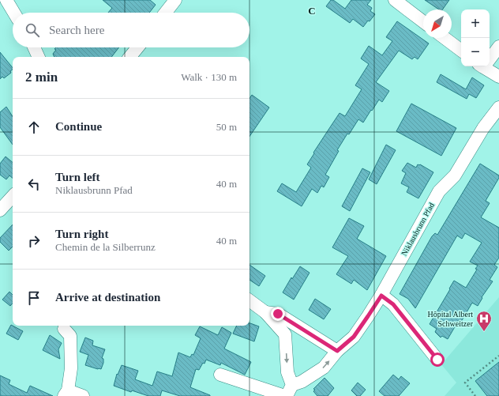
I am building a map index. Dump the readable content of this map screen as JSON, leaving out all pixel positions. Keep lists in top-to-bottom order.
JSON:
{
  "streets": {
    "street": ["Niklausbrunn Pfad"]
  },
  "places": {
    "hospital": ["Hôpital Albert Schweitzer"]
  },
  "north": "bottom left",
  "page": {
    "map_buttons": ["+", "−"],
    "search": "Search here",
    "heading": ["2 min", "Walk · 130 m"],
    "list": [
      ["Continue", "50 m"],
      ["Turn left", "Niklausbrunn Pfad", "40 m"],
      ["Turn right", "Chemin de la Silberrunz", "40 m"],
      "Arrive at destination"
    ]
  },
  "grid": {
    "columns": ["C"]
  }
}
